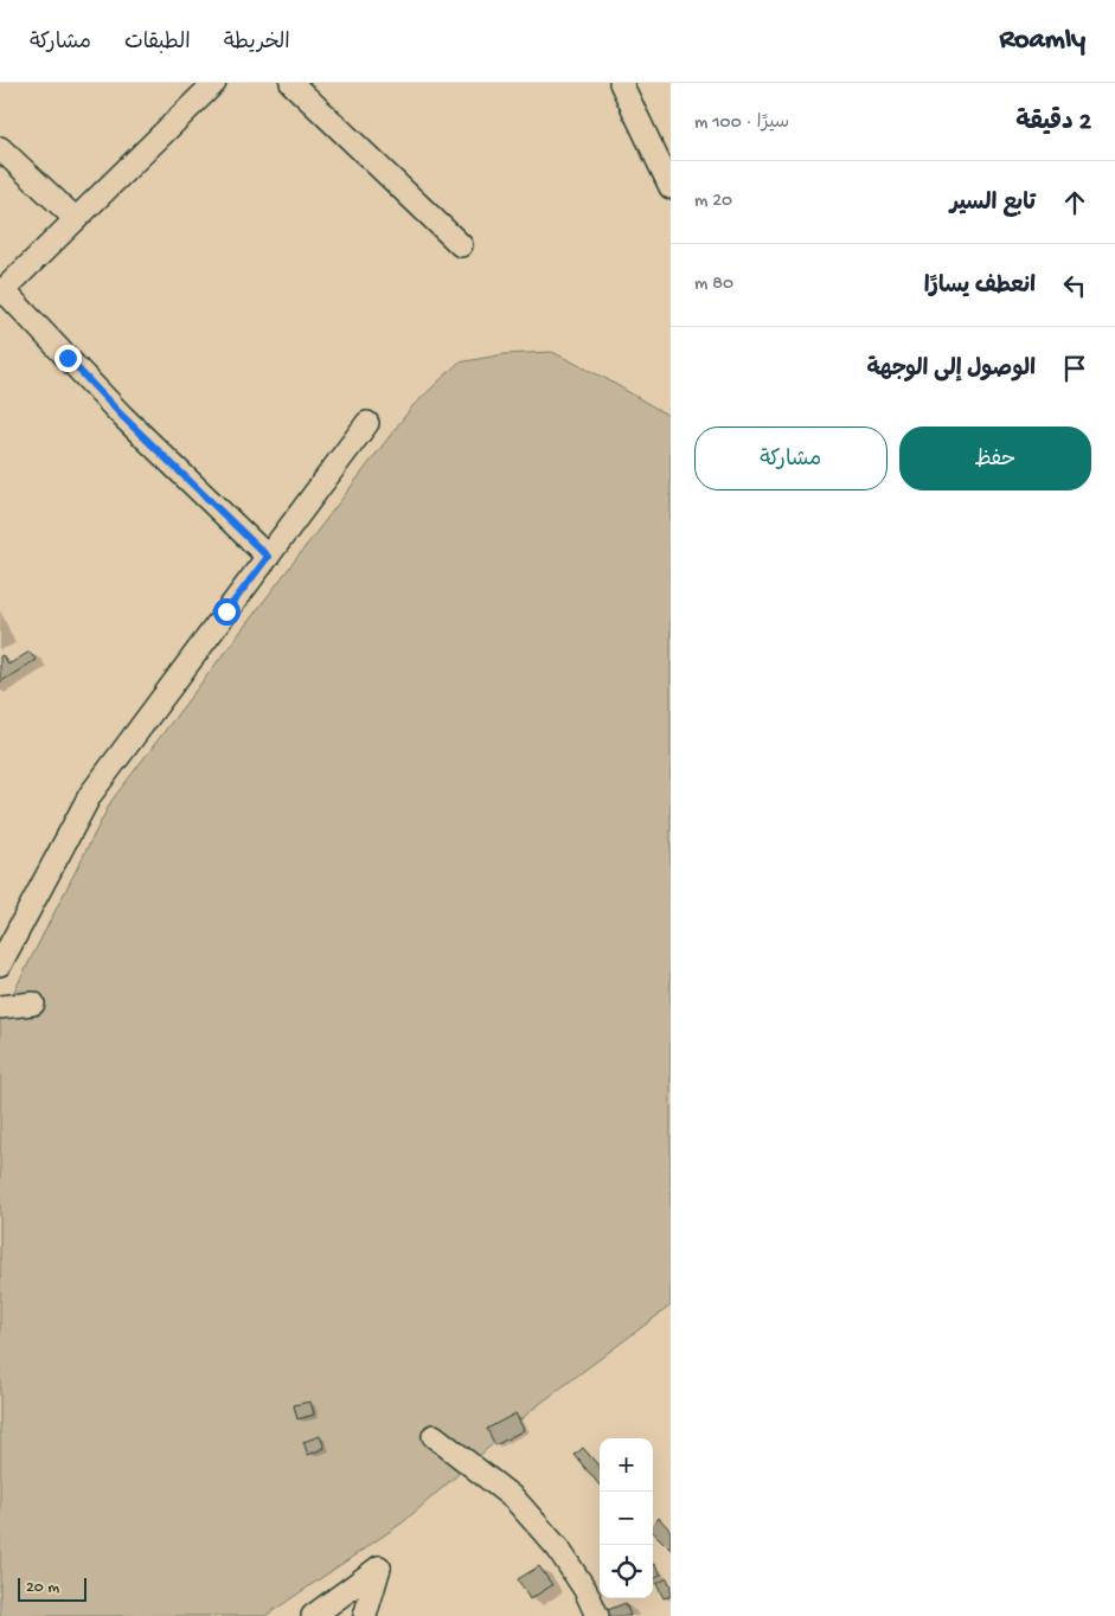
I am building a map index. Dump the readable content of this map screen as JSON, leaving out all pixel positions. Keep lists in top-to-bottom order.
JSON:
{
  "scale_bar": "20 m",
  "page": {
    "header": "Roamly",
    "nav": ["الخريطة", "الطبقات", "مشاركة"],
    "heading": ["2 دقيقة", "سيرًا · 100 m"],
    "list": [
      ["تابع السير", "20 m"],
      ["انعطف يسارًا", "80 m"],
      "الوصول إلى الوجهة"
    ],
    "buttons": ["حفظ", "مشاركة"],
    "map_buttons": ["+", "−"],
    "scale": "20 m"
  }
}
